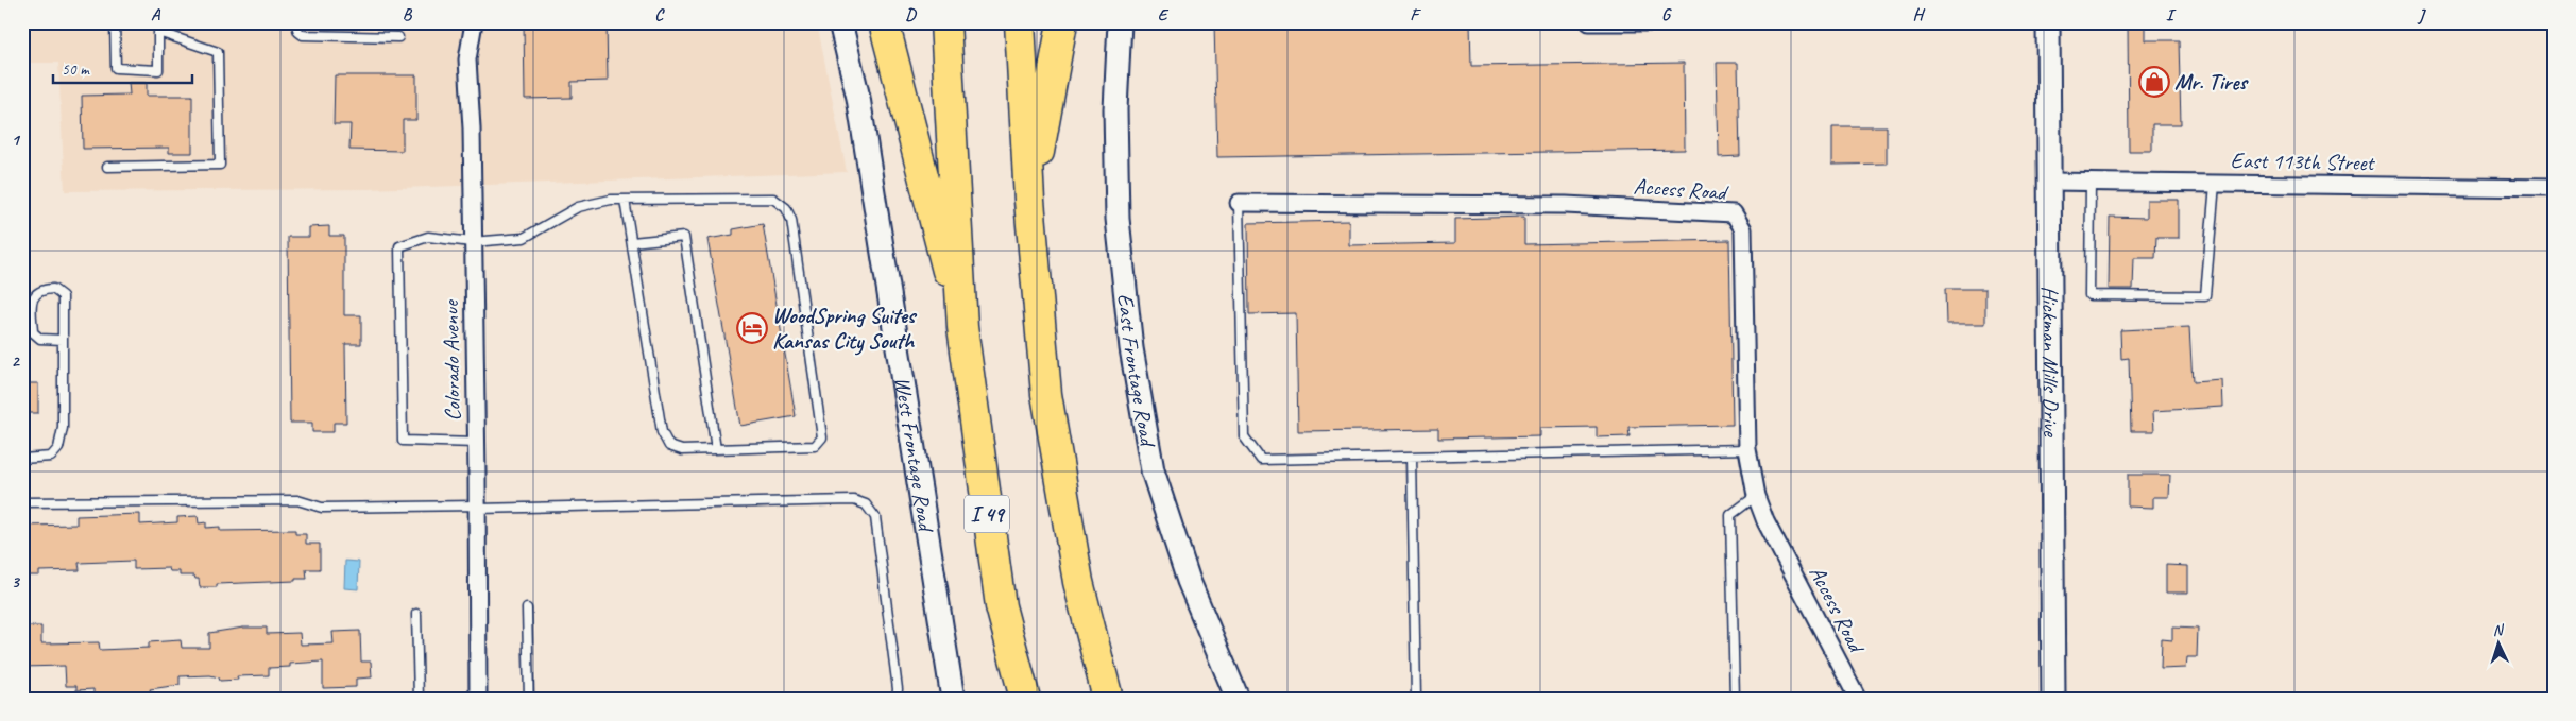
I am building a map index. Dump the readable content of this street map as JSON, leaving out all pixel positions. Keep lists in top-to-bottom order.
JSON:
{
  "streets": {
    "highway": ["I 49"],
    "street": [
      "East 113th Street",
      "Access Road",
      "Hickman Mills Drive",
      "Colorado Avenue",
      "East Frontage Road",
      "West Frontage Road"
    ]
  },
  "crossings": [
    ["East 113th Street", "Hickman Mills Drive"]
  ],
  "places": {
    "shop": ["Mr. Tires"],
    "hotel": ["WoodSpring Suites Kansas City South"]
  },
  "scale_bar": "50 m",
  "north": "top",
  "grid": {
    "columns": [
      "A",
      "B",
      "C",
      "D",
      "E",
      "F",
      "G",
      "H",
      "I",
      "J"
    ],
    "rows": ["1", "2", "3"]
  }
}
